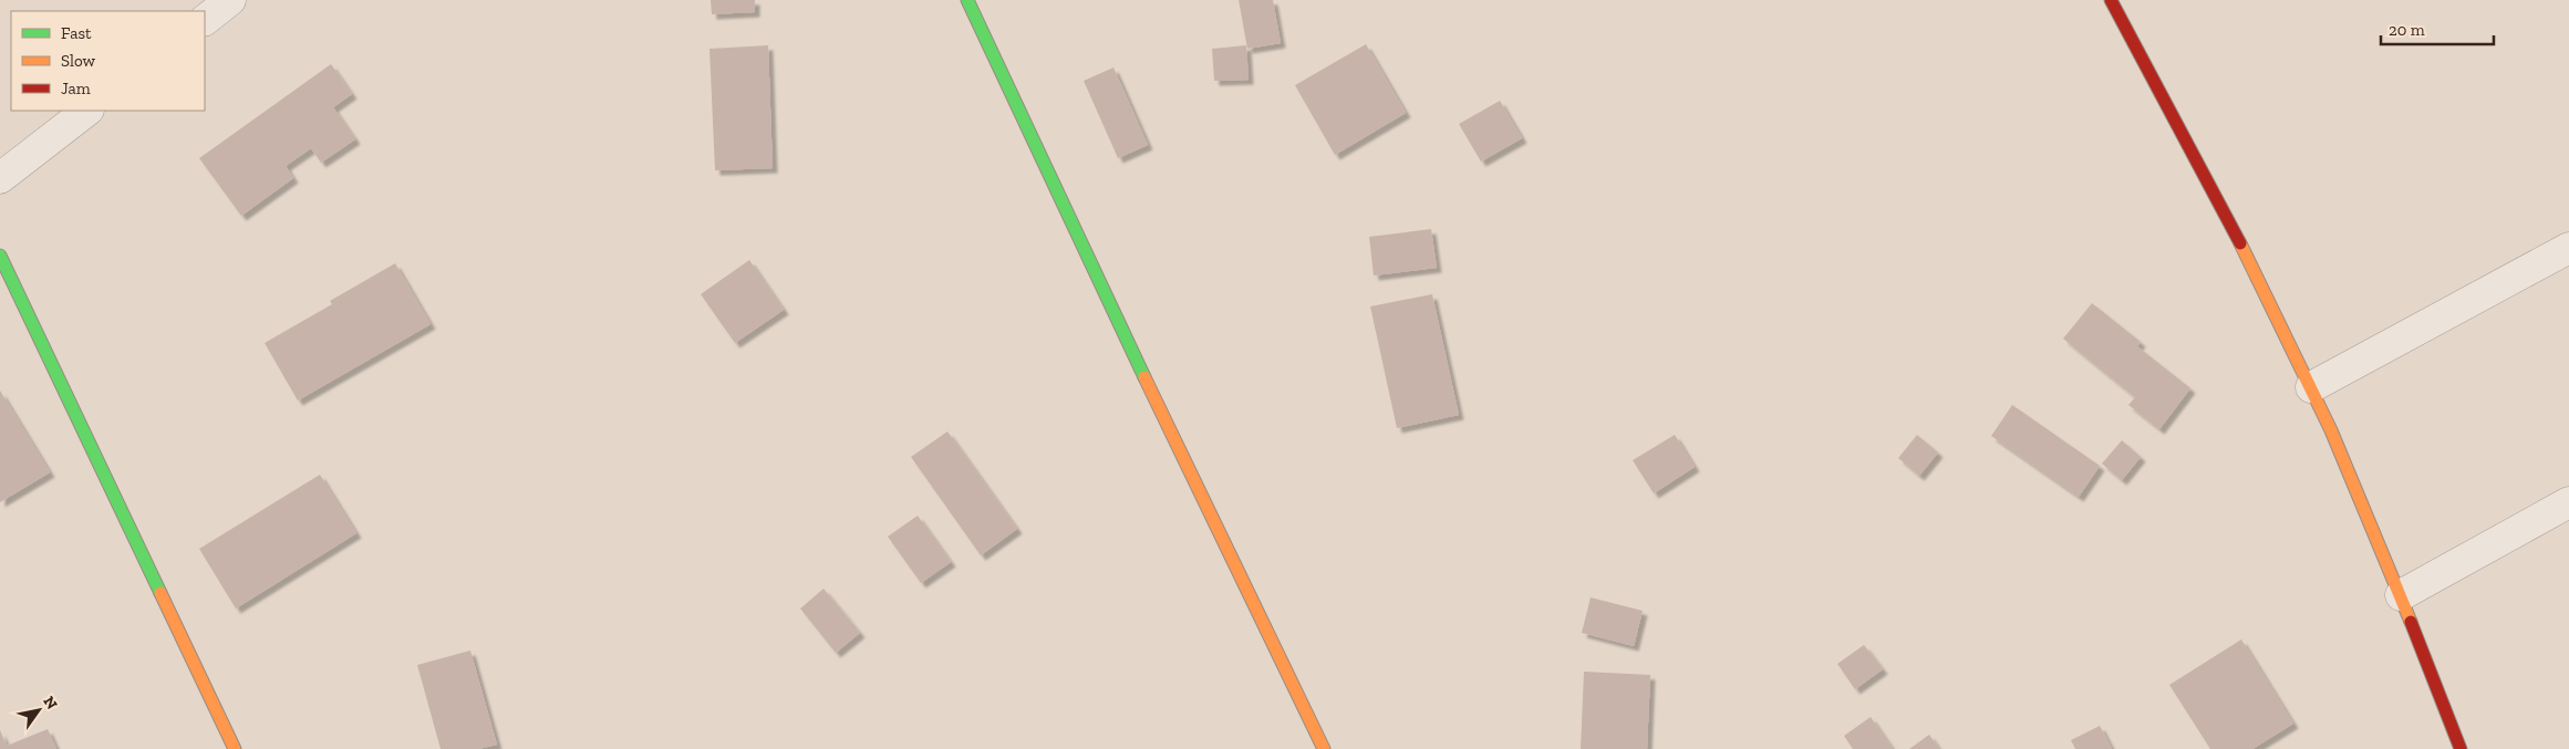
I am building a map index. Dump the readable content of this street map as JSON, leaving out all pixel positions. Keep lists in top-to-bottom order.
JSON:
{
  "legend": ["Fast", "Slow", "Jam"],
  "scale_bar": "20 m",
  "north": "top right"
}
